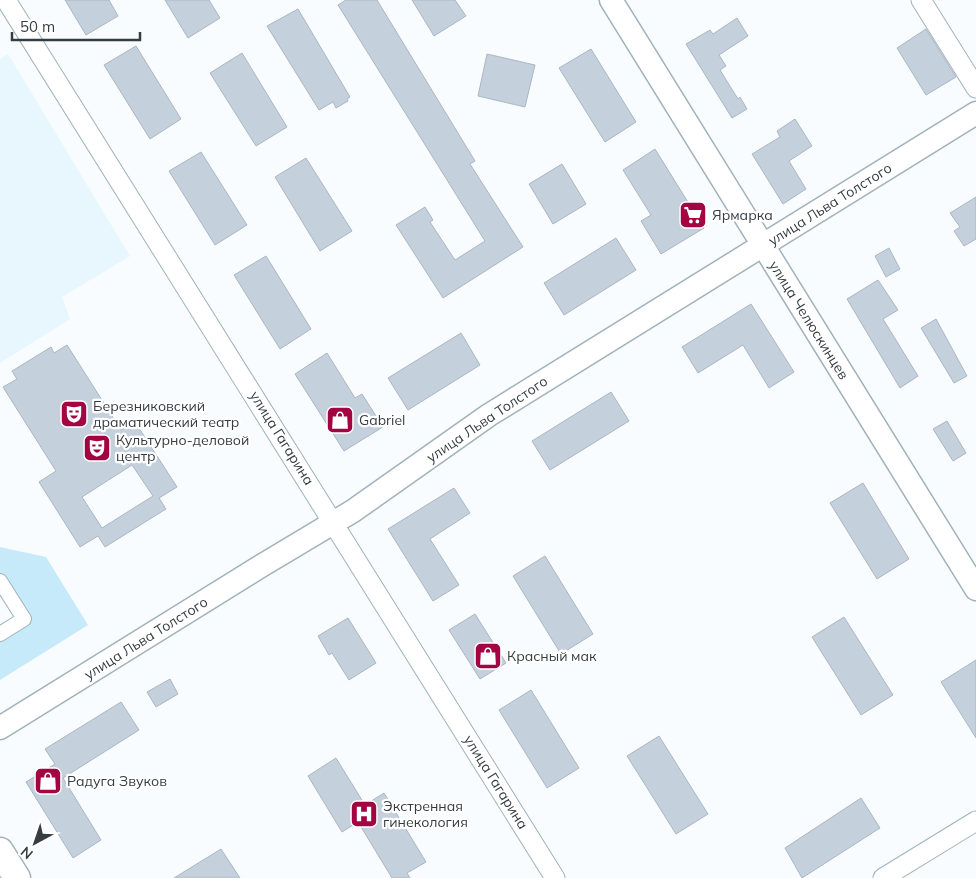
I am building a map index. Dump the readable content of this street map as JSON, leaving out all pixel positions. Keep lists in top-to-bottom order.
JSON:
{
  "streets": {
    "street": ["улица Льва Толстого", "улица Челюскинцев", "улица Гагарина"]
  },
  "crossings": [
    ["улица Льва Толстого", "улица Челюскинцев"],
    ["улица Льва Толстого", "улица Гагарина"]
  ],
  "places": {
    "supermarket": ["Ярмарка"],
    "theatre": ["Березниковский драматический театр", "Культурно-деловой центр"],
    "shop": ["Gabriel", "Красный мак", "Радуга Звуков"],
    "hospital": ["Экстренная гинекология"]
  },
  "scale_bar": "50 m",
  "north": "bottom left"
}
